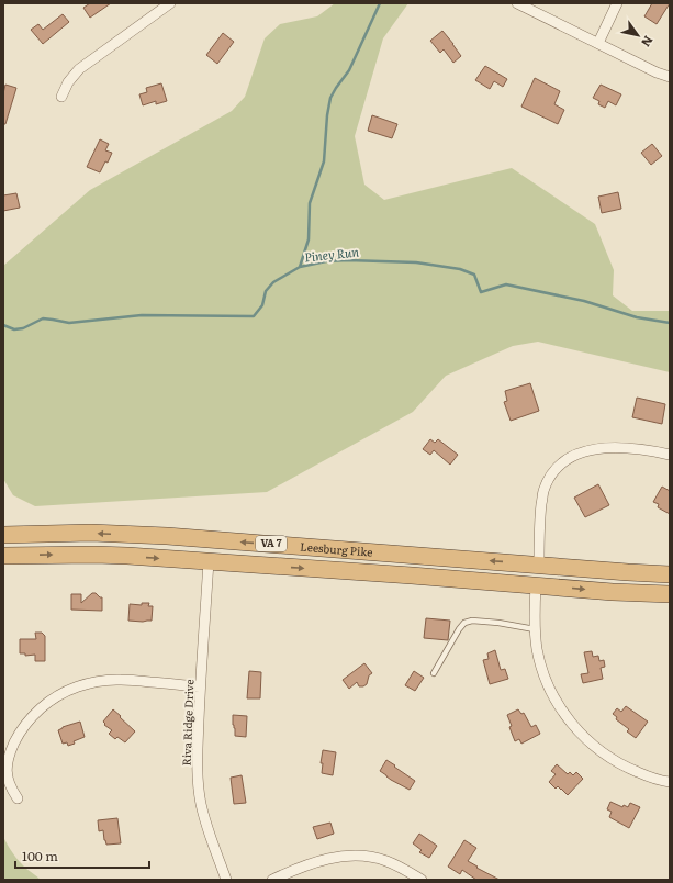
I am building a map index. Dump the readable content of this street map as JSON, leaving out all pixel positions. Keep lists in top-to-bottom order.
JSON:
{
  "streets": {
    "highway": ["VA 7", "Leesburg Pike"],
    "street": ["Riva Ridge Drive"]
  },
  "crossings": [
    ["Leesburg Pike", "Riva Ridge Drive"]
  ],
  "water": ["Piney Run"],
  "scale_bar": "100 m",
  "north": "bottom right"
}
